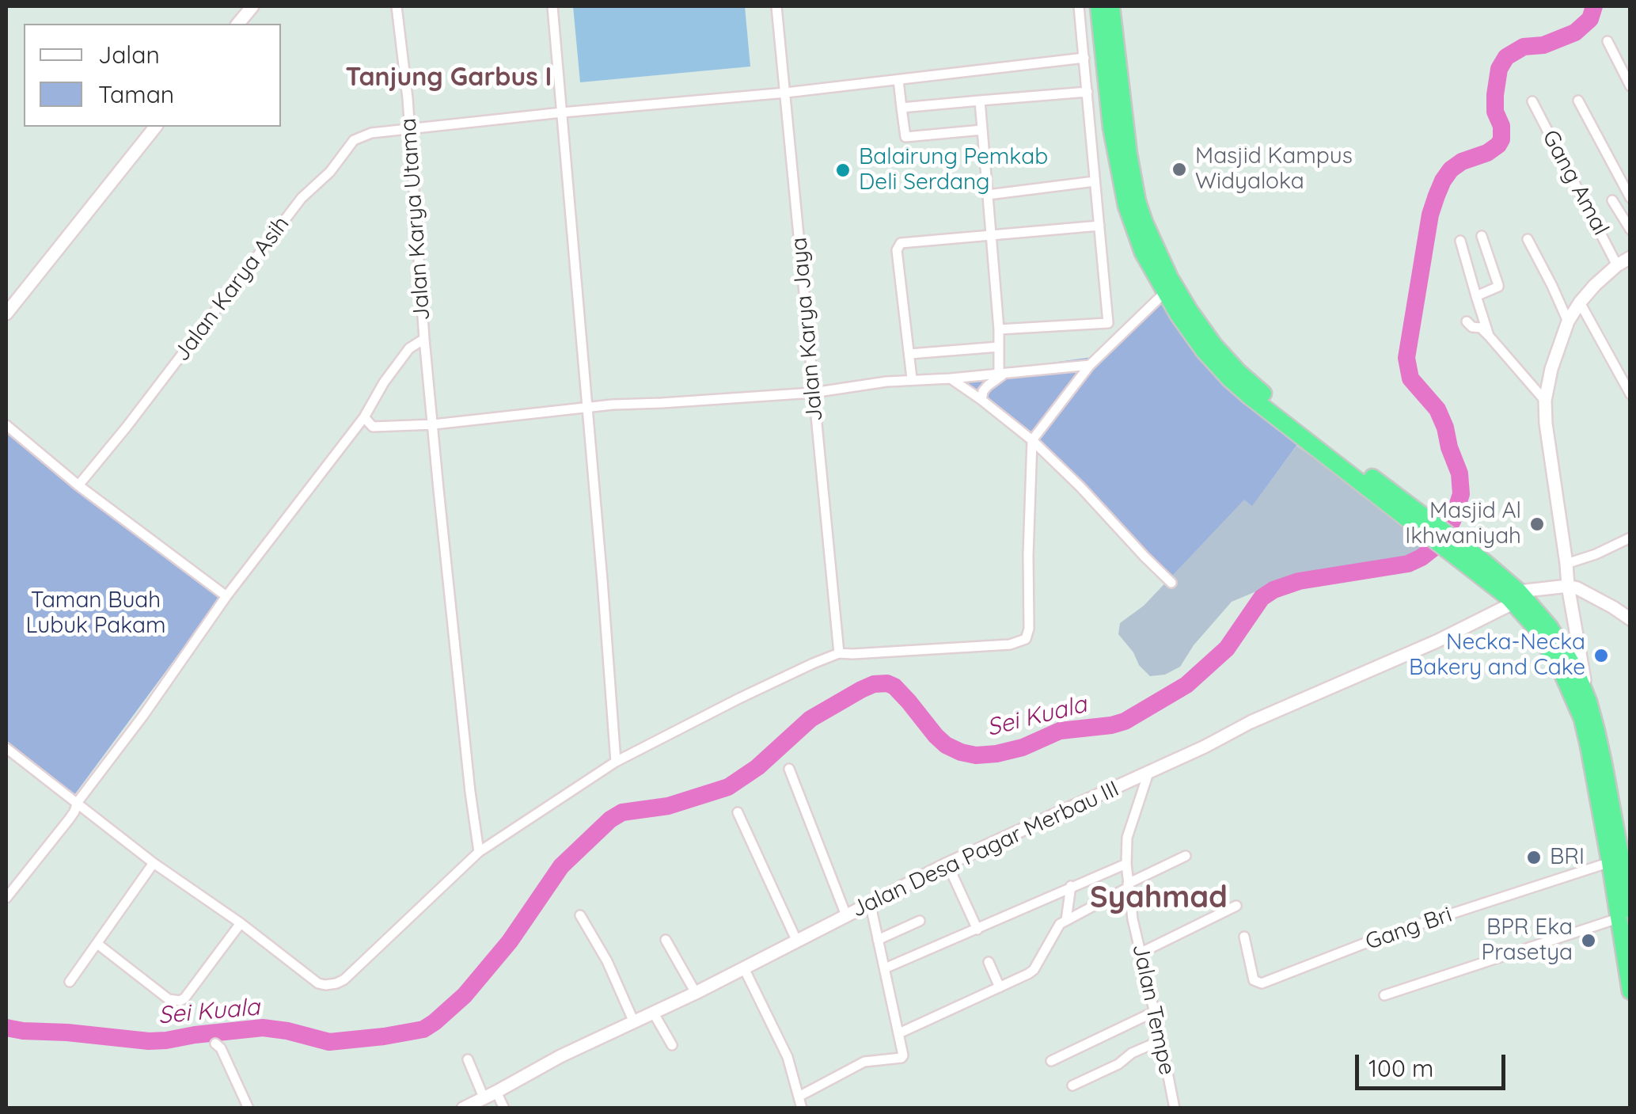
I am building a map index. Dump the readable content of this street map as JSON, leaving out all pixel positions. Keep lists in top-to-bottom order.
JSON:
{
  "streets": {
    "street": [
      "Gang Amal",
      "Jalan Karya Utama",
      "Jalan Karya Asih",
      "Jalan Karya Jaya",
      "Jalan Desa Pagar Merbau III",
      "Gang Bri",
      "Jalan Tempe"
    ]
  },
  "crossings": [
    ["Jalan Karya Utama", "Jalan Karya Asih"],
    ["Jalan Karya Asih", "Jalan Karya Jaya"],
    ["Jalan Desa Pagar Merbau III", "Jalan Tempe"]
  ],
  "districts": ["Tanjung Garbus I", "Syahmad"],
  "water": ["Sei Kuala"],
  "parks": ["Taman Buah Lubuk Pakam"],
  "places": [
    "Masjid Kampus Widyaloka",
    "Balairung Pemkab Deli Serdang",
    "Masjid Al Ikhwaniyah",
    "Necka-Necka Bakery and Cake",
    "BRI",
    "BPR Eka Prasetya"
  ],
  "legend": ["Jalan", "Taman"],
  "scale_bar": "100 m"
}
